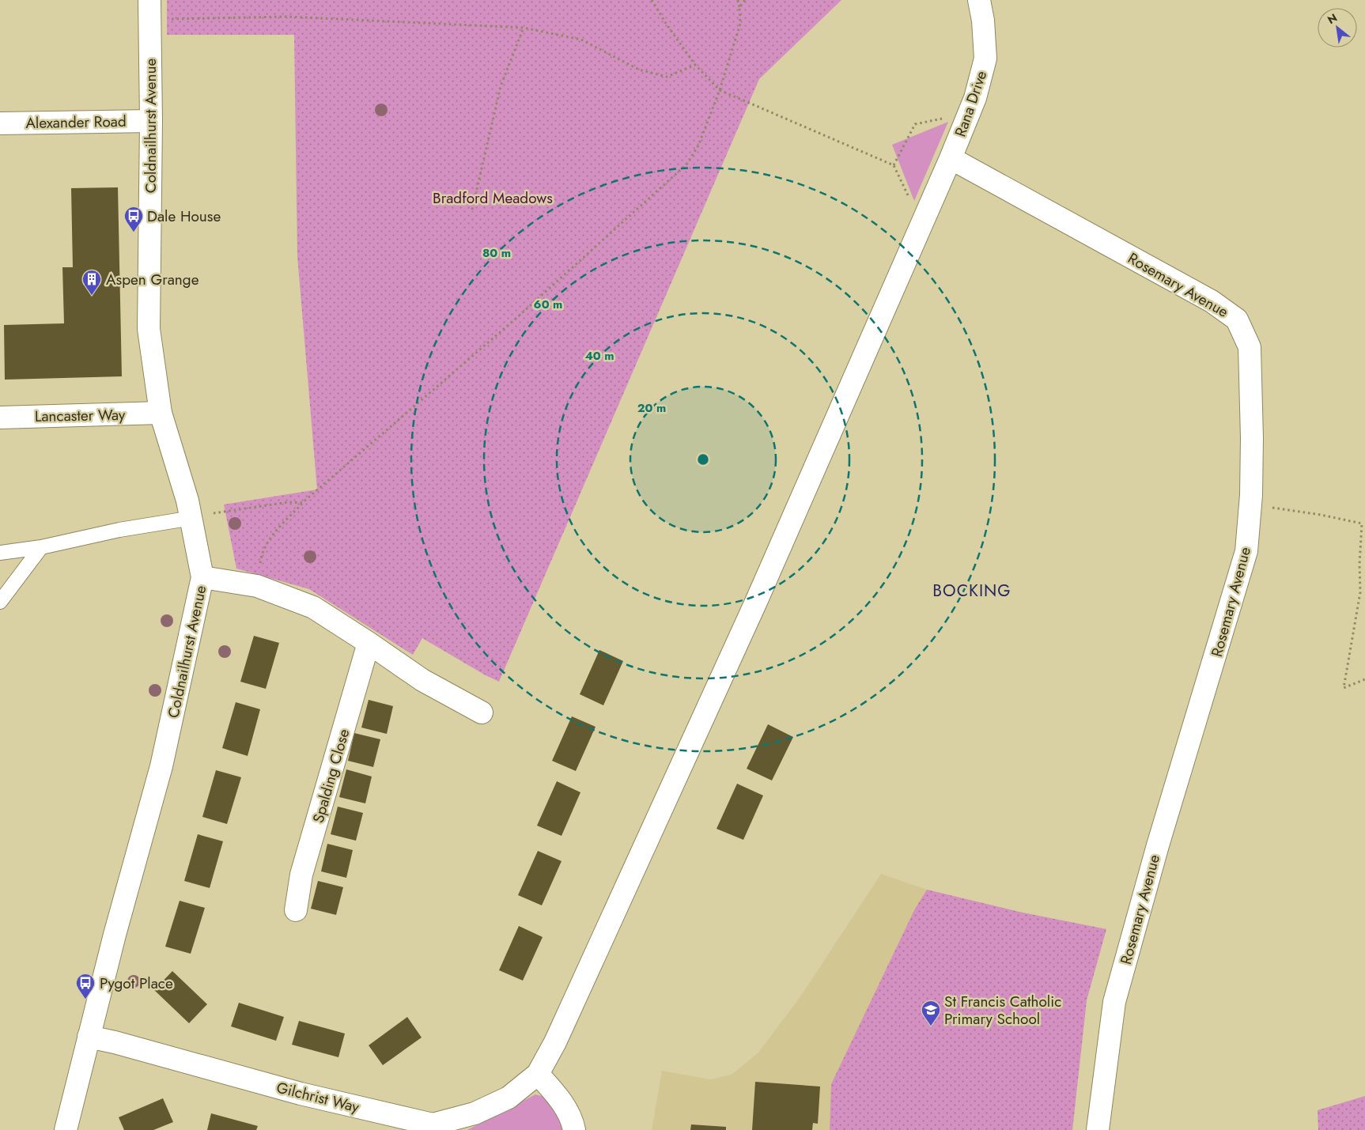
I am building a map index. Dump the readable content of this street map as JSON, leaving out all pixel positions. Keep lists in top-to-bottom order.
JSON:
{
  "streets": {
    "street": [
      "Rana Drive",
      "Alexander Road",
      "Coldnailhurst Avenue",
      "Rosemary Avenue",
      "Lancaster Way",
      "Spalding Close",
      "Gilchrist Way"
    ]
  },
  "crossings": [
    ["Rana Drive", "Rosemary Avenue"],
    ["Rana Drive", "Gilchrist Way"],
    ["Alexander Road", "Coldnailhurst Avenue"],
    ["Coldnailhurst Avenue", "Lancaster Way"],
    ["Coldnailhurst Avenue", "Gilchrist Way"]
  ],
  "districts": ["BOCKING"],
  "parks": ["Bradford Meadows"],
  "places": {
    "bus stop": ["Dale House", "Pygot Place"],
    "building": ["Aspen Grange"],
    "school or university": ["St Francis Catholic Primary School"]
  },
  "north": "top left",
  "rings": [
    "80 m",
    "60 m",
    "40 m",
    "20 m"
  ]
}
